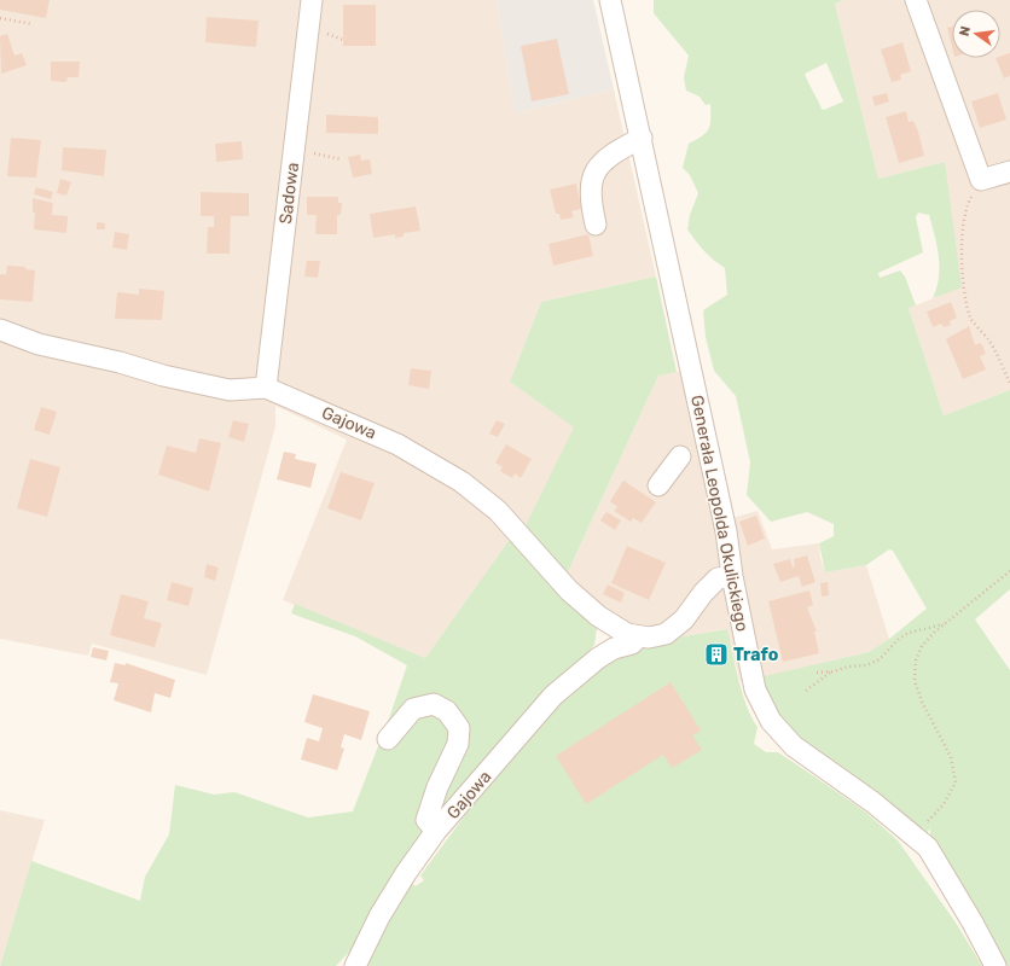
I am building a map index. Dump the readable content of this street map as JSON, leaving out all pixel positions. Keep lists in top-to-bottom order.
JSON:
{
  "streets": {
    "street": ["Sadowa", "Gajowa", "Generała Leopolda Okulickiego"]
  },
  "crossings": [
    ["Sadowa", "Gajowa"],
    ["Gajowa", "Generała Leopolda Okulickiego"]
  ],
  "places": {
    "building": ["Trafo"]
  },
  "north": "left"
}
